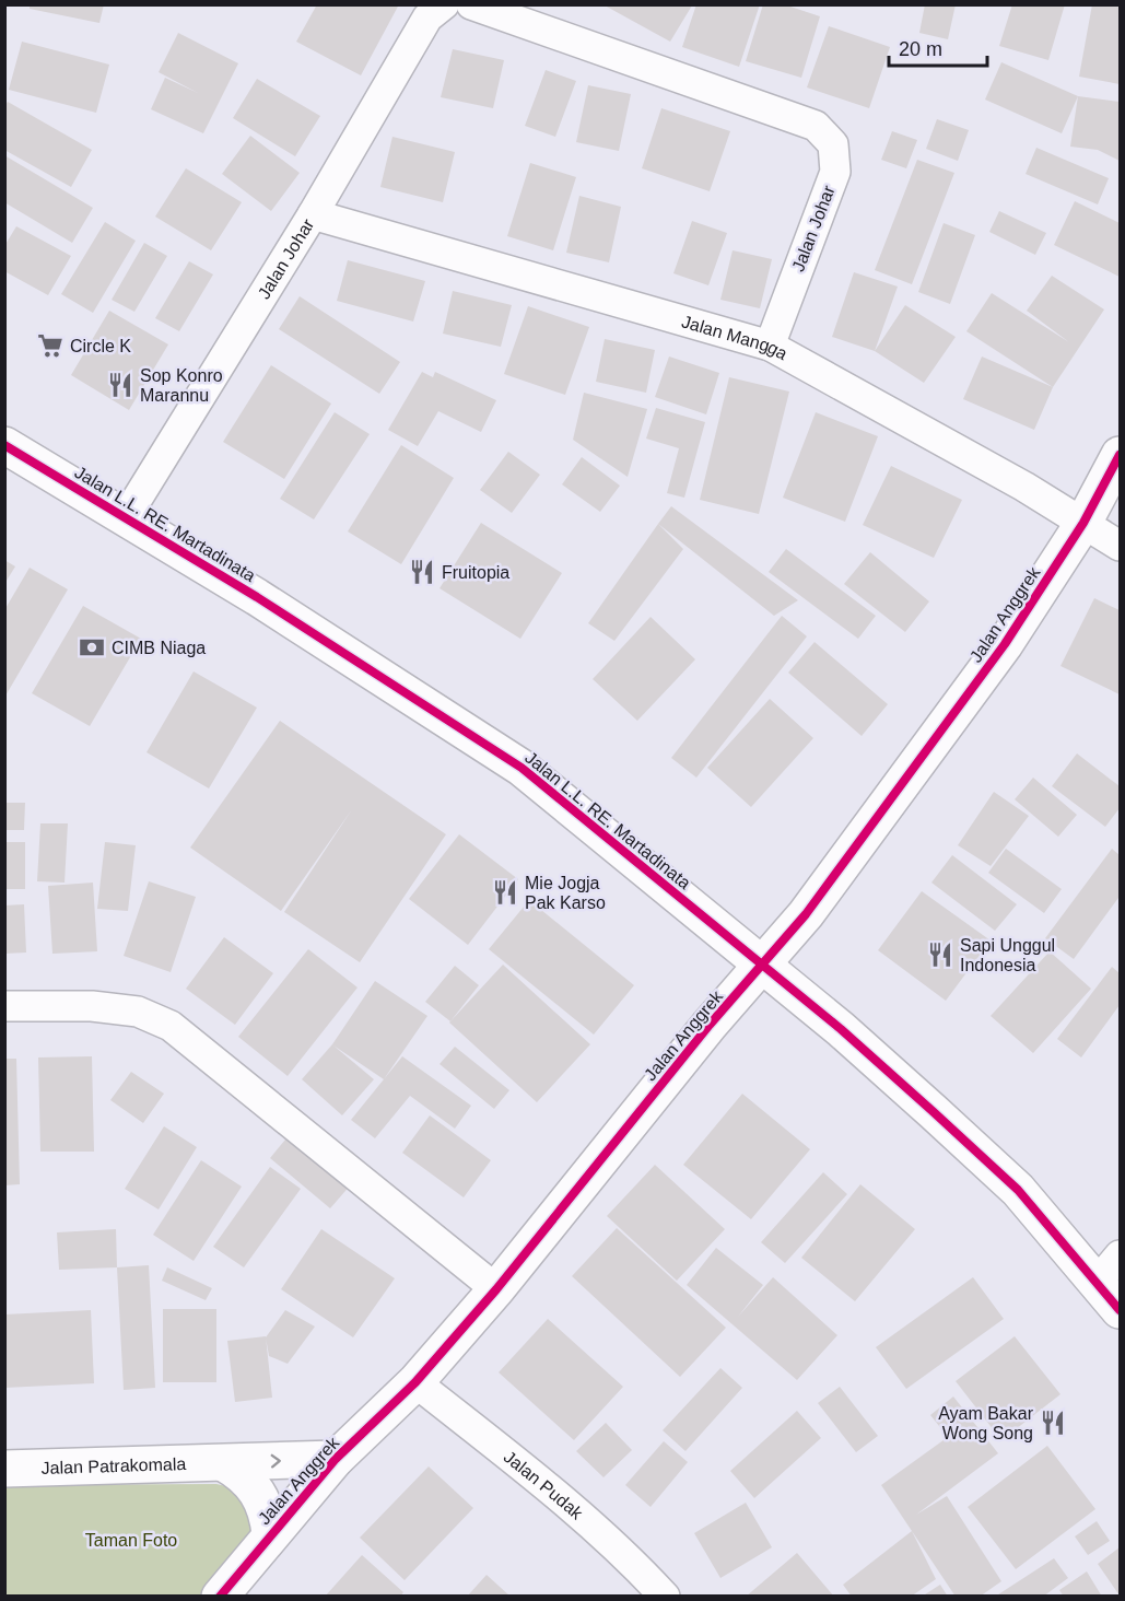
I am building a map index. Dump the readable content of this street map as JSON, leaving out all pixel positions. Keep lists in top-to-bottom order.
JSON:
{
  "streets": {
    "street": [
      "Jalan Johar",
      "Jalan Mangga",
      "Jalan L.L. RE. Martadinata",
      "Jalan Anggrek",
      "Jalan Patrakomala",
      "Jalan Pudak"
    ]
  },
  "crossings": [
    ["Jalan Johar", "Jalan Mangga"],
    ["Jalan Johar", "Jalan L.L. RE. Martadinata"],
    ["Jalan Mangga", "Jalan Anggrek"],
    ["Jalan L.L. RE. Martadinata", "Jalan Anggrek"],
    ["Jalan Anggrek", "Jalan Patrakomala"],
    ["Jalan Anggrek", "Jalan Pudak"]
  ],
  "parks": ["Taman Foto"],
  "places": {
    "supermarket": ["Circle K"],
    "restaurant": [
      "Sop Konro Marannu",
      "Fruitopia",
      "Mie Jogja Pak Karso",
      "Sapi Unggul Indonesia",
      "Ayam Bakar Wong Song"
    ],
    "bank": ["CIMB Niaga"]
  },
  "scale_bar": "20 m"
}
